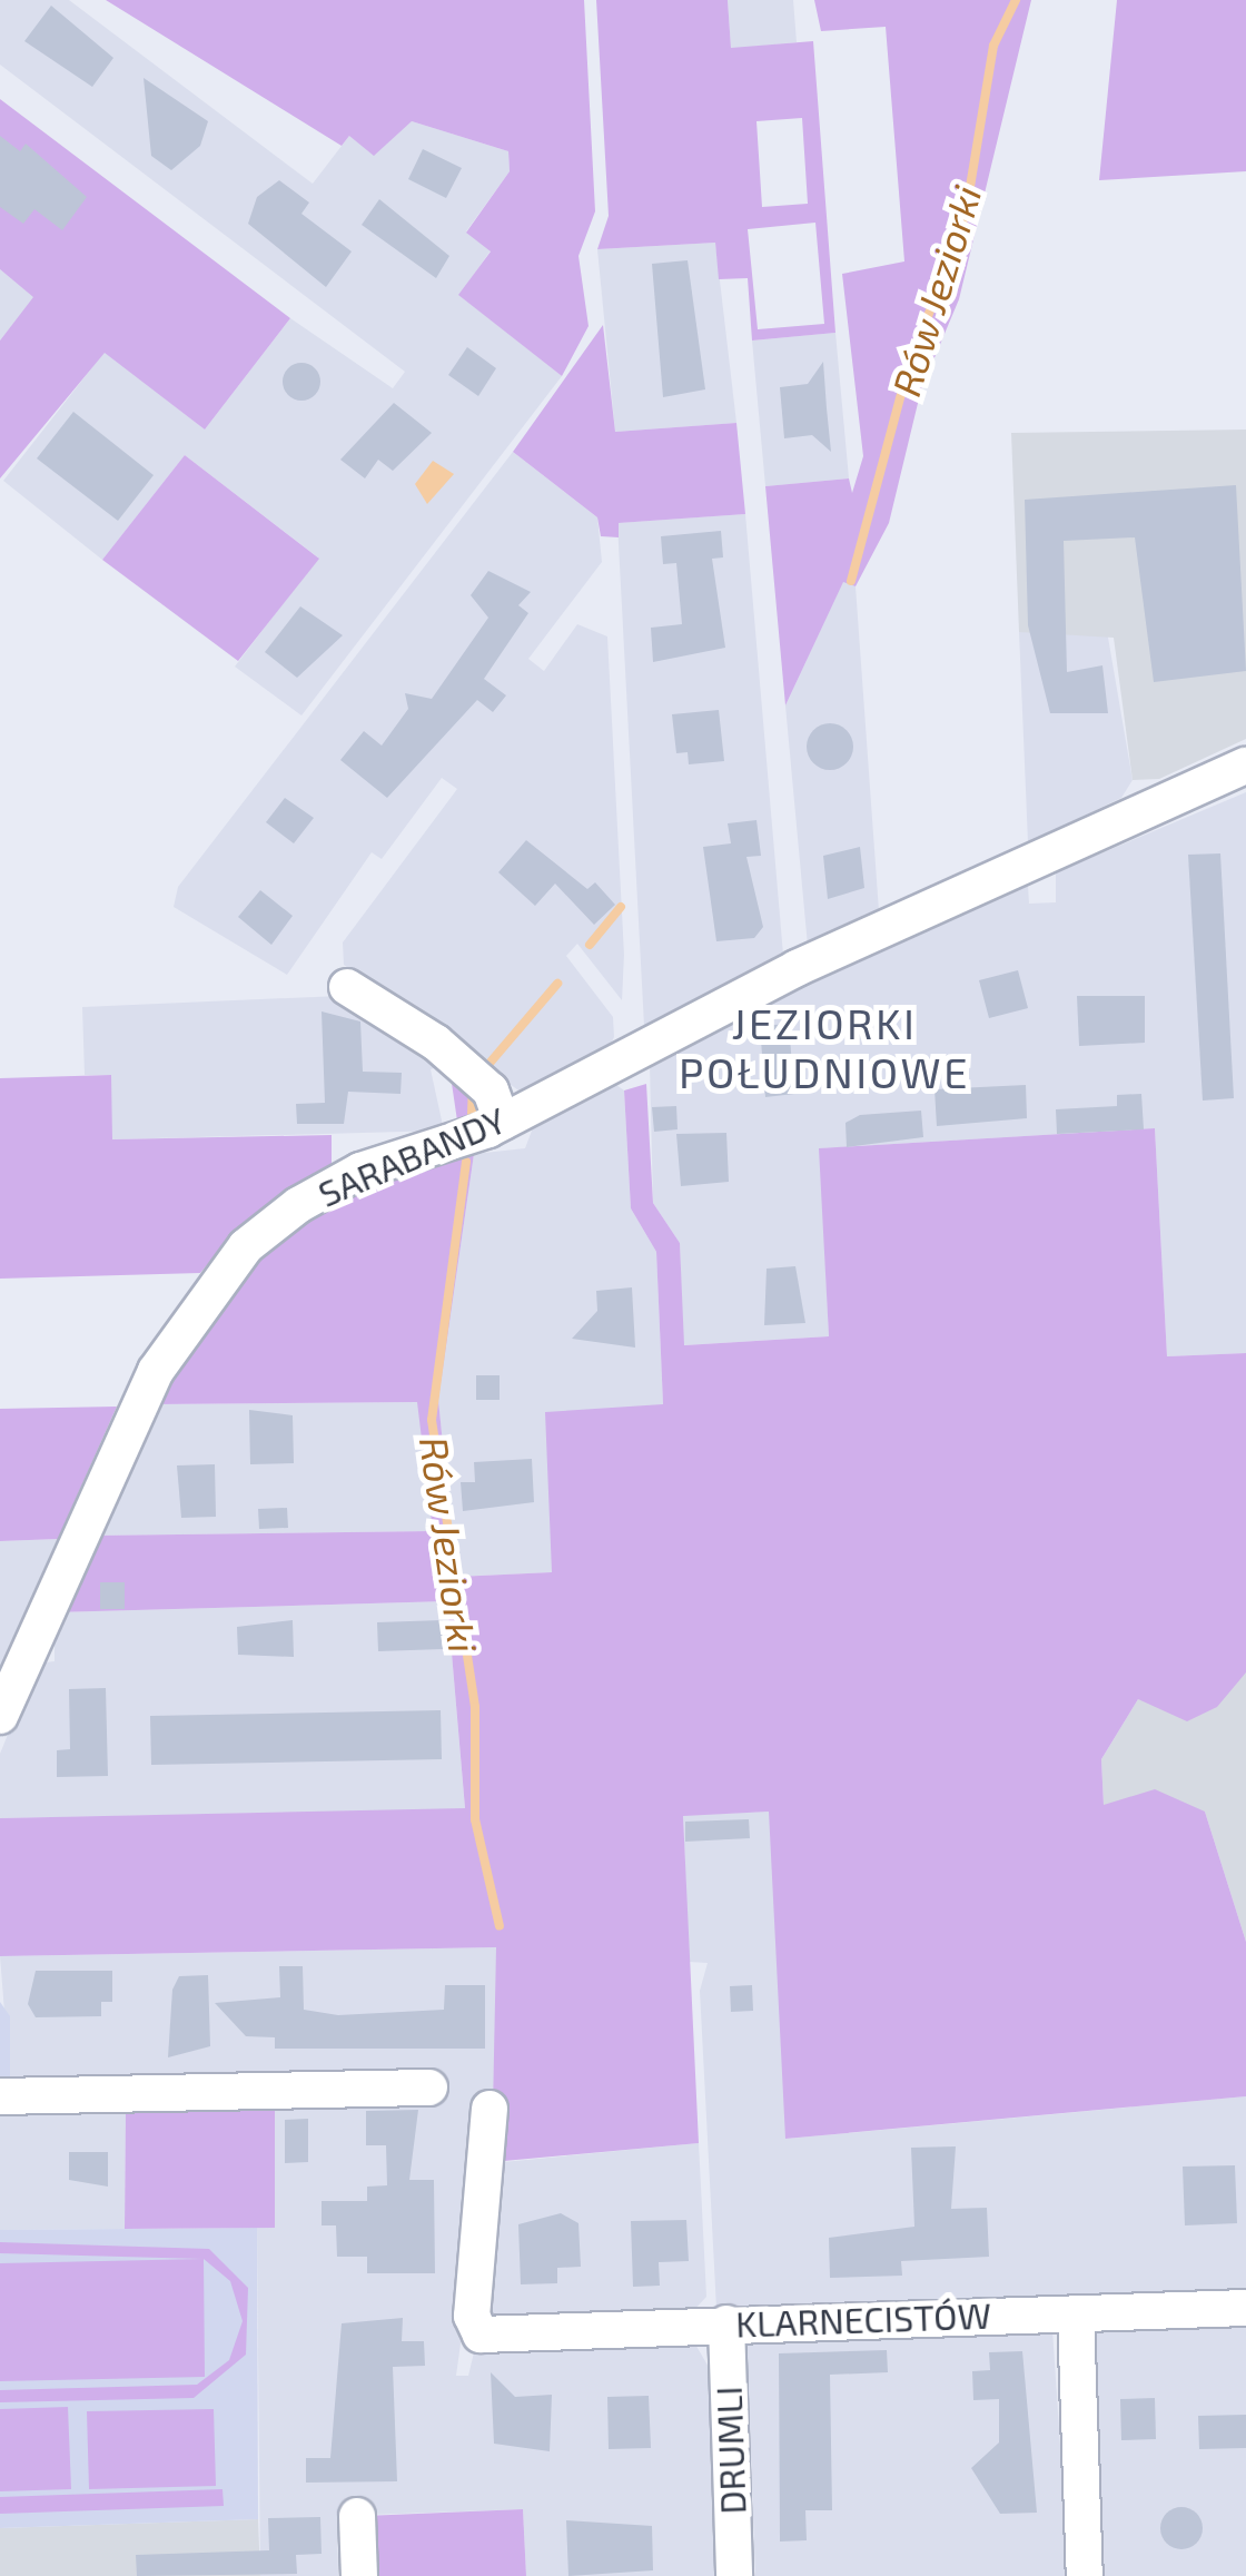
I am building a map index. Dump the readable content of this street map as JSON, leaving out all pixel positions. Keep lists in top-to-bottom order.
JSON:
{
  "streets": {
    "street": ["SARABANDY", "KLARNECISTÓW", "DRUMLI"]
  },
  "crossings": [
    ["KLARNECISTÓW", "DRUMLI"]
  ],
  "districts": ["JEZIORKI POŁUDNIOWE"],
  "water": ["Rów Jeziorki"]
}
